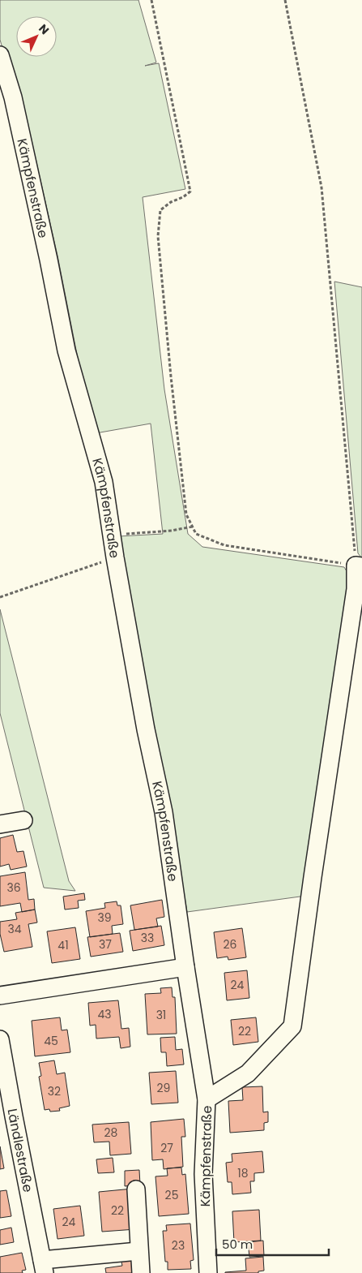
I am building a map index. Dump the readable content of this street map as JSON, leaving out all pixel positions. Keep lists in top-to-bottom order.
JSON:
{
  "streets": {
    "street": ["Kämpfenstraße", "Ländlestraße"]
  },
  "house_numbers": [
    "36",
    "39",
    "34",
    "33",
    "37",
    "26",
    "41",
    "24",
    "43",
    "31",
    "22",
    "45",
    "29",
    "32",
    "28",
    "27",
    "18",
    "25",
    "22",
    "24",
    "23"
  ],
  "scale_bar": "50 m",
  "north": "top right"
}
